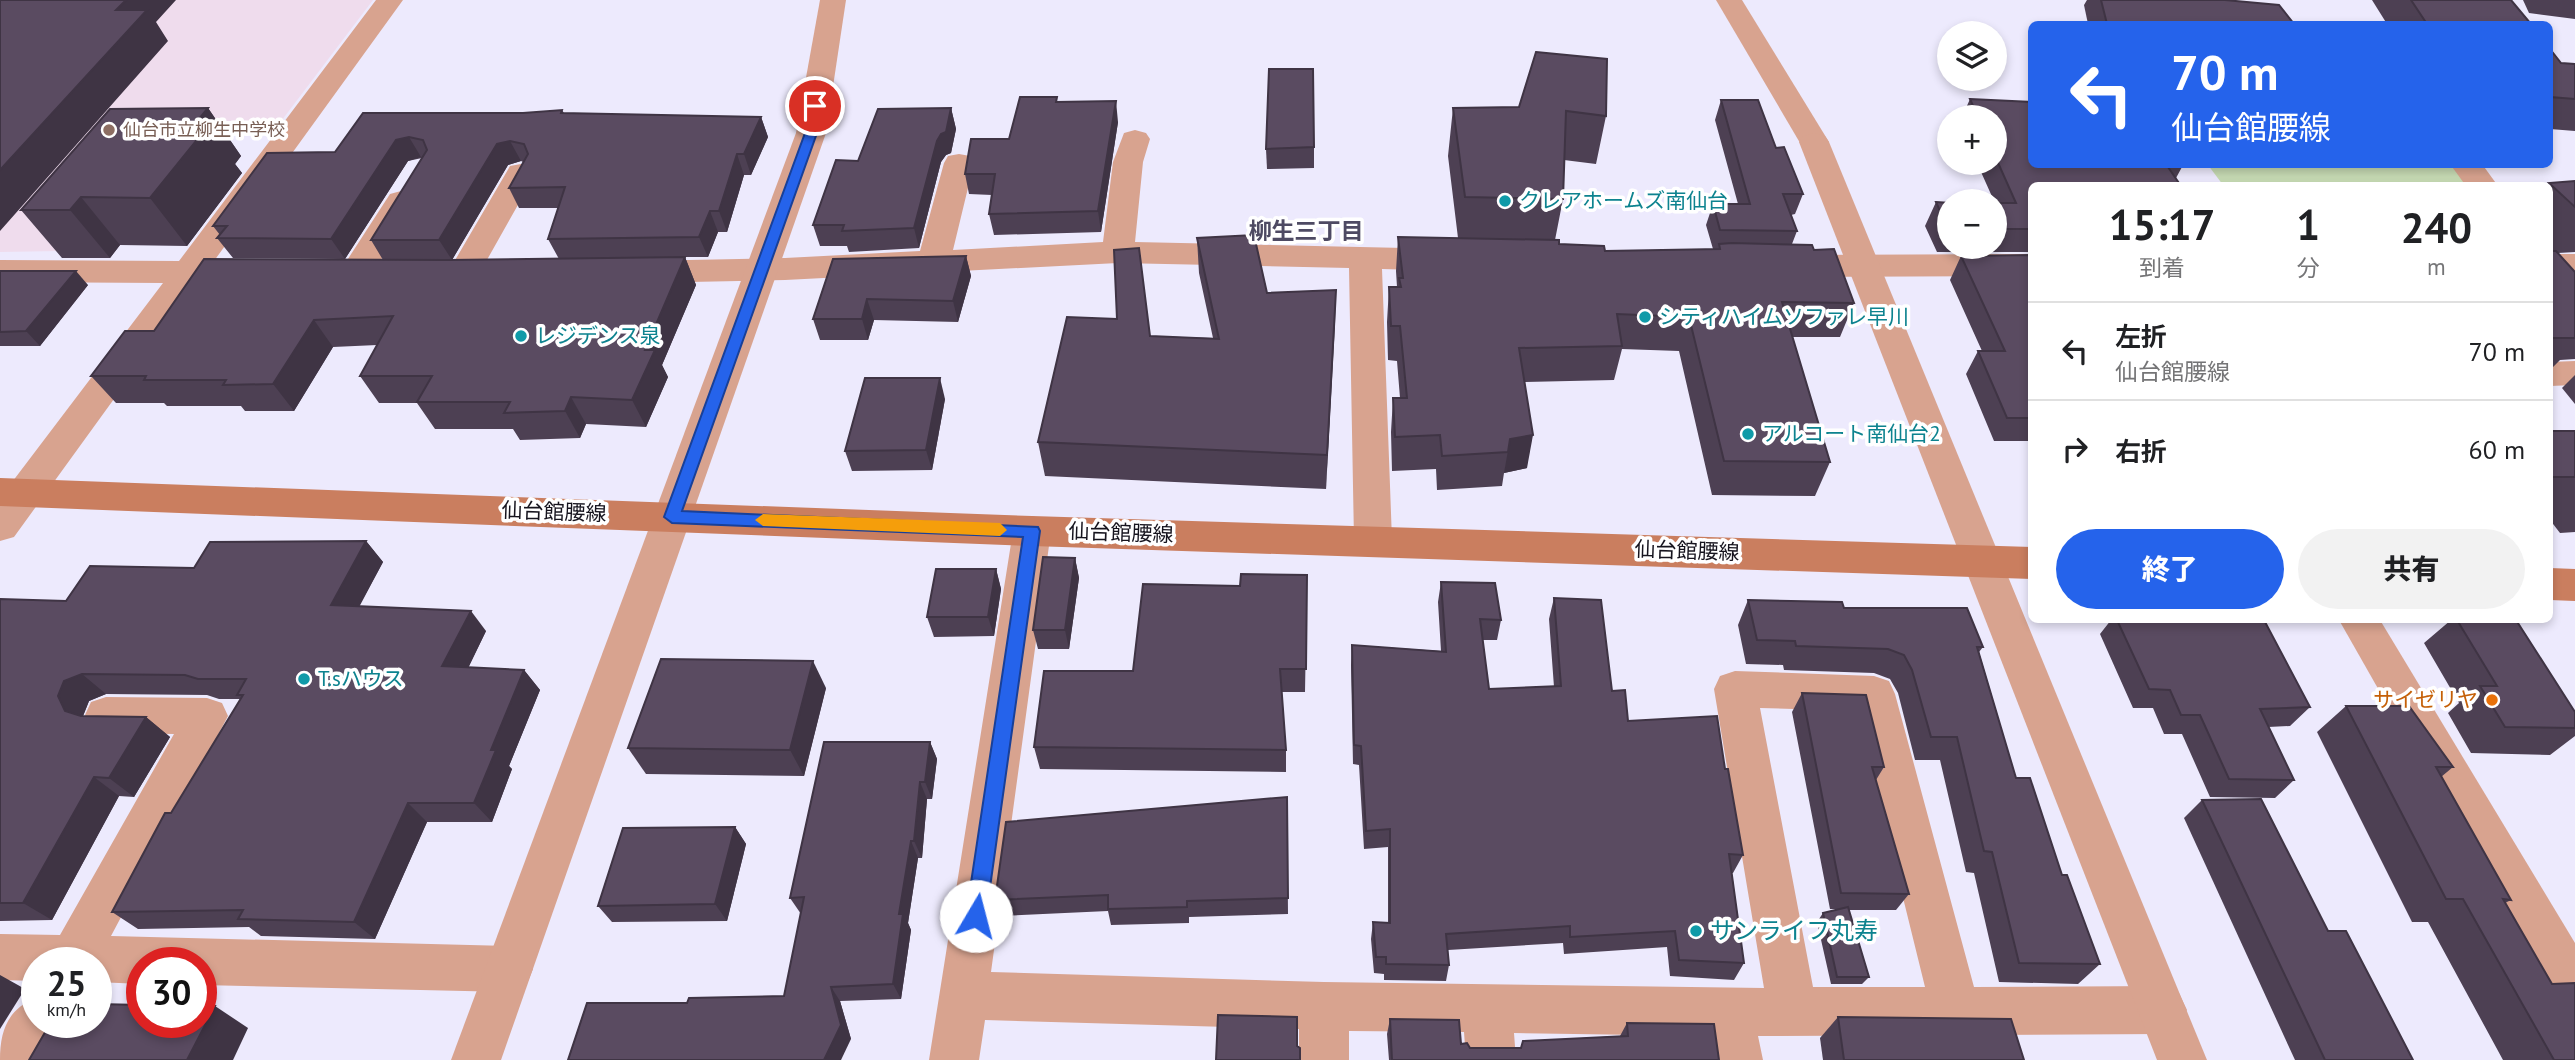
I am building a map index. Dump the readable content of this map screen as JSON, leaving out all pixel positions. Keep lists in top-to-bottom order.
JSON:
{
  "streets": {
    "main road": ["仙台館腰線"]
  },
  "districts": ["柳生三丁目"],
  "places": [
    "仙台市立柳生中学校",
    "クレアホームズ南仙台",
    "シティハイムソファレ早川",
    "レジデンス泉",
    "アルコート南仙台2",
    "T.sハウス",
    "サイゼリヤ",
    "サンライフ丸寿"
  ],
  "page": {
    "map_buttons": ["+", "−"],
    "turn": ["70 m", "仙台館腰線"],
    "eta": [
      "15:17",
      "到着",
      "1",
      "分",
      "240",
      "m"
    ],
    "list": [
      {
        "name": "左折",
        "note": "仙台館腰線",
        "value": "70 m"
      },
      {
        "name": "右折",
        "value": "60 m"
      }
    ],
    "buttons": ["終了", "共有"],
    "speed": "25 km/h",
    "limit": "30"
  }
}
